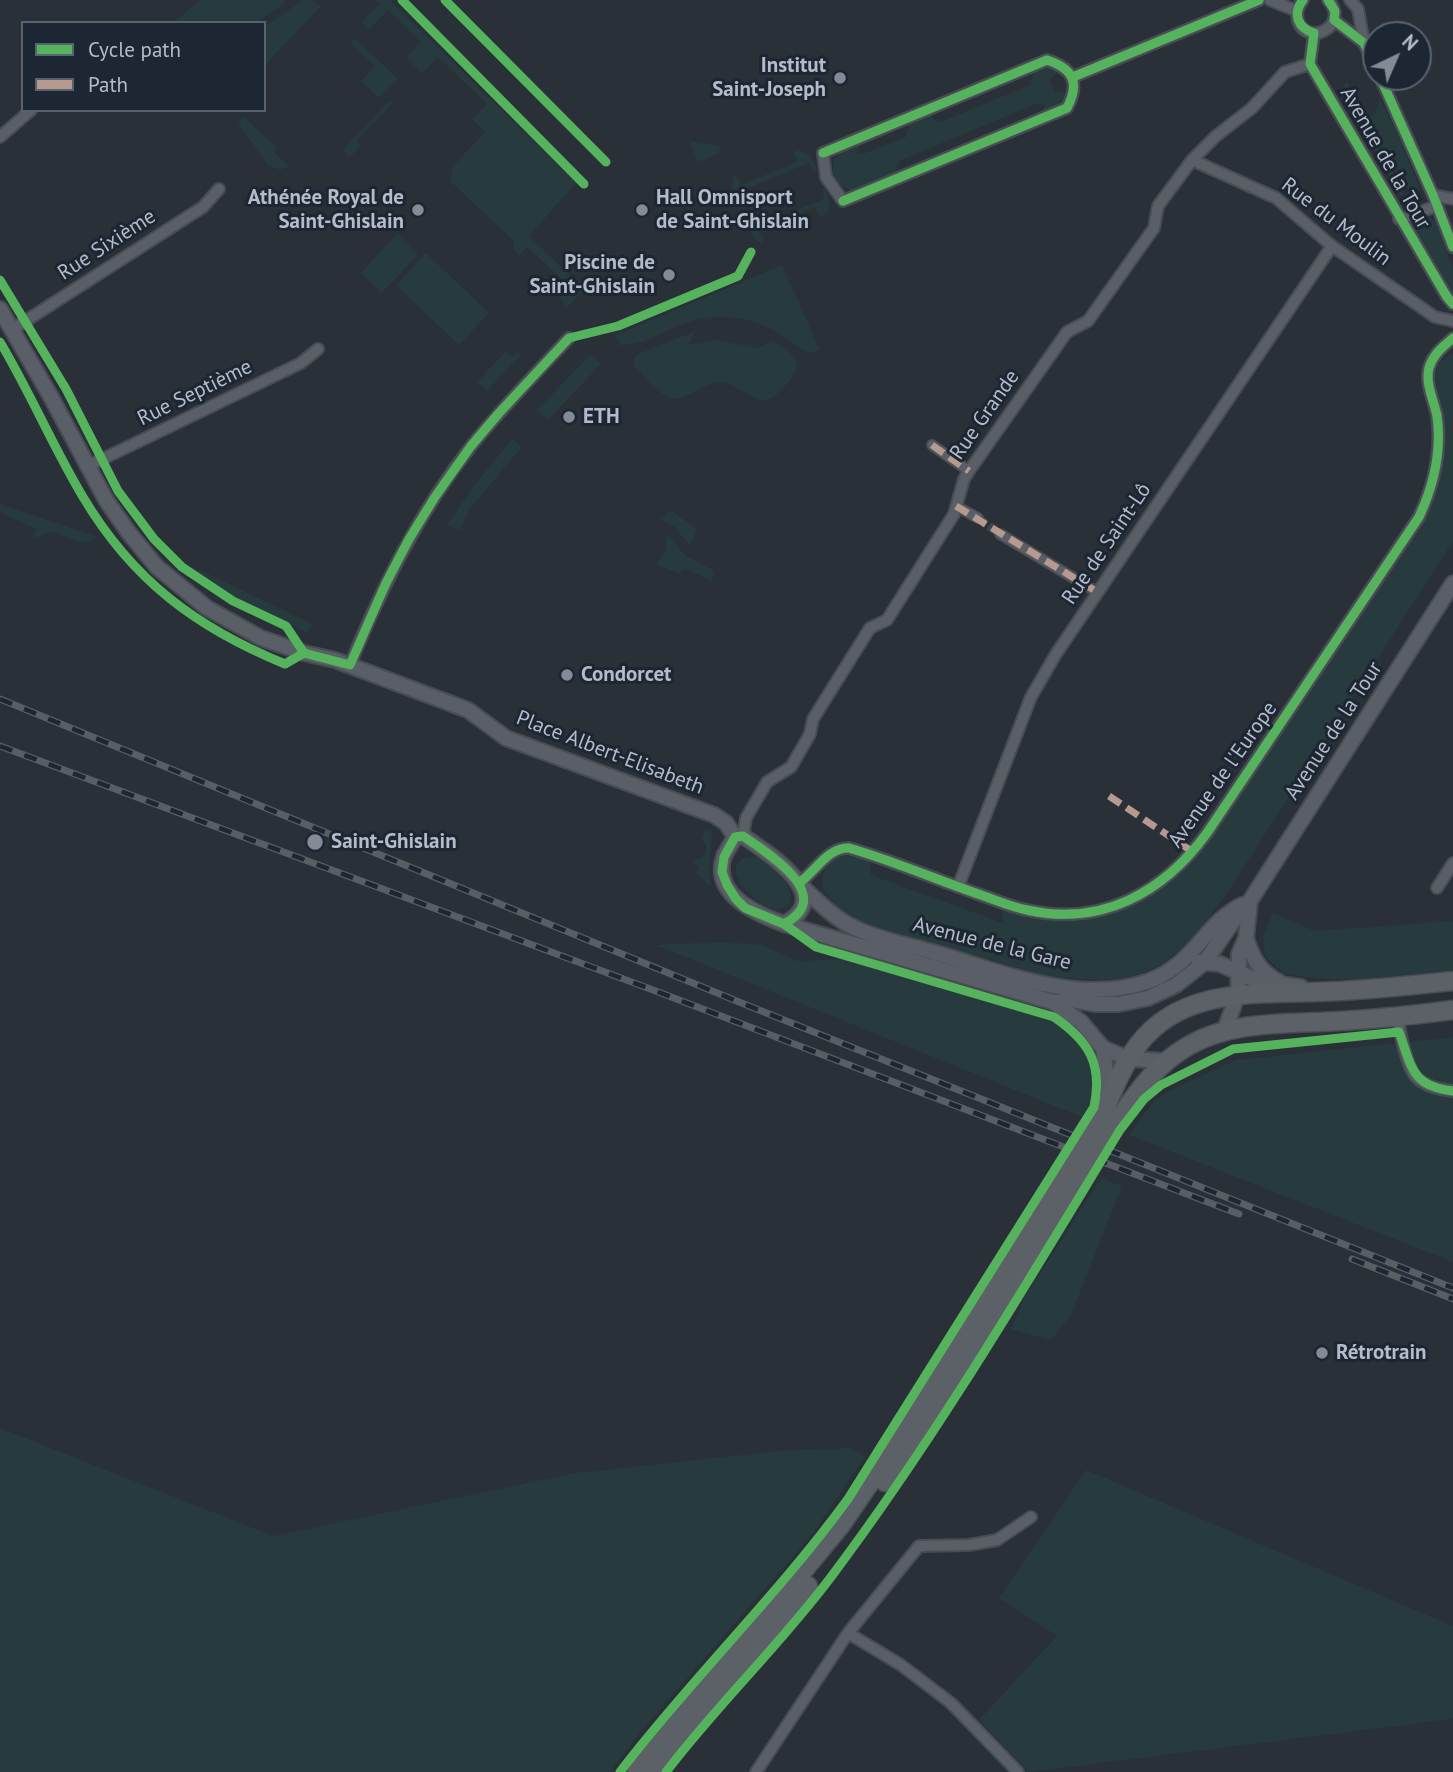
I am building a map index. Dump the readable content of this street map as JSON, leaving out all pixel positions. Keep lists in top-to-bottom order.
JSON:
{
  "streets": {
    "street": [
      "Avenue de la Tour",
      "Rue du Moulin",
      "Rue Sixième",
      "Rue Septième",
      "Rue Grande",
      "Rue de Saint-Lô",
      "Place Albert-Elisabeth",
      "Avenue de l'Europe",
      "Avenue de la Gare"
    ]
  },
  "crossings": [
    ["Avenue de la Tour", "Rue Grande"],
    ["Avenue de la Tour", "Avenue de la Gare"],
    ["Rue du Moulin", "Rue Grande"],
    ["Rue du Moulin", "Rue de Saint-Lô"],
    ["Rue Sixième", "Place Albert-Elisabeth"],
    ["Rue Septième", "Place Albert-Elisabeth"],
    ["Rue Grande", "Place Albert-Elisabeth"],
    ["Rue Grande", "Avenue de la Gare"],
    ["Rue de Saint-Lô", "Avenue de l'Europe"],
    ["Place Albert-Elisabeth", "Avenue de l'Europe"],
    ["Place Albert-Elisabeth", "Avenue de la Gare"],
    ["Avenue de l'Europe", "Avenue de la Gare"]
  ],
  "places": [
    "Institut Saint-Joseph",
    "Athénée Royal de Saint-Ghislain",
    "Hall Omnisport de Saint-Ghislain",
    "Piscine de Saint-Ghislain",
    "ETH",
    "Condorcet",
    "Saint-Ghislain",
    "Rétrotrain"
  ],
  "legend": ["Cycle path", "Path"],
  "north": "top right"
}
